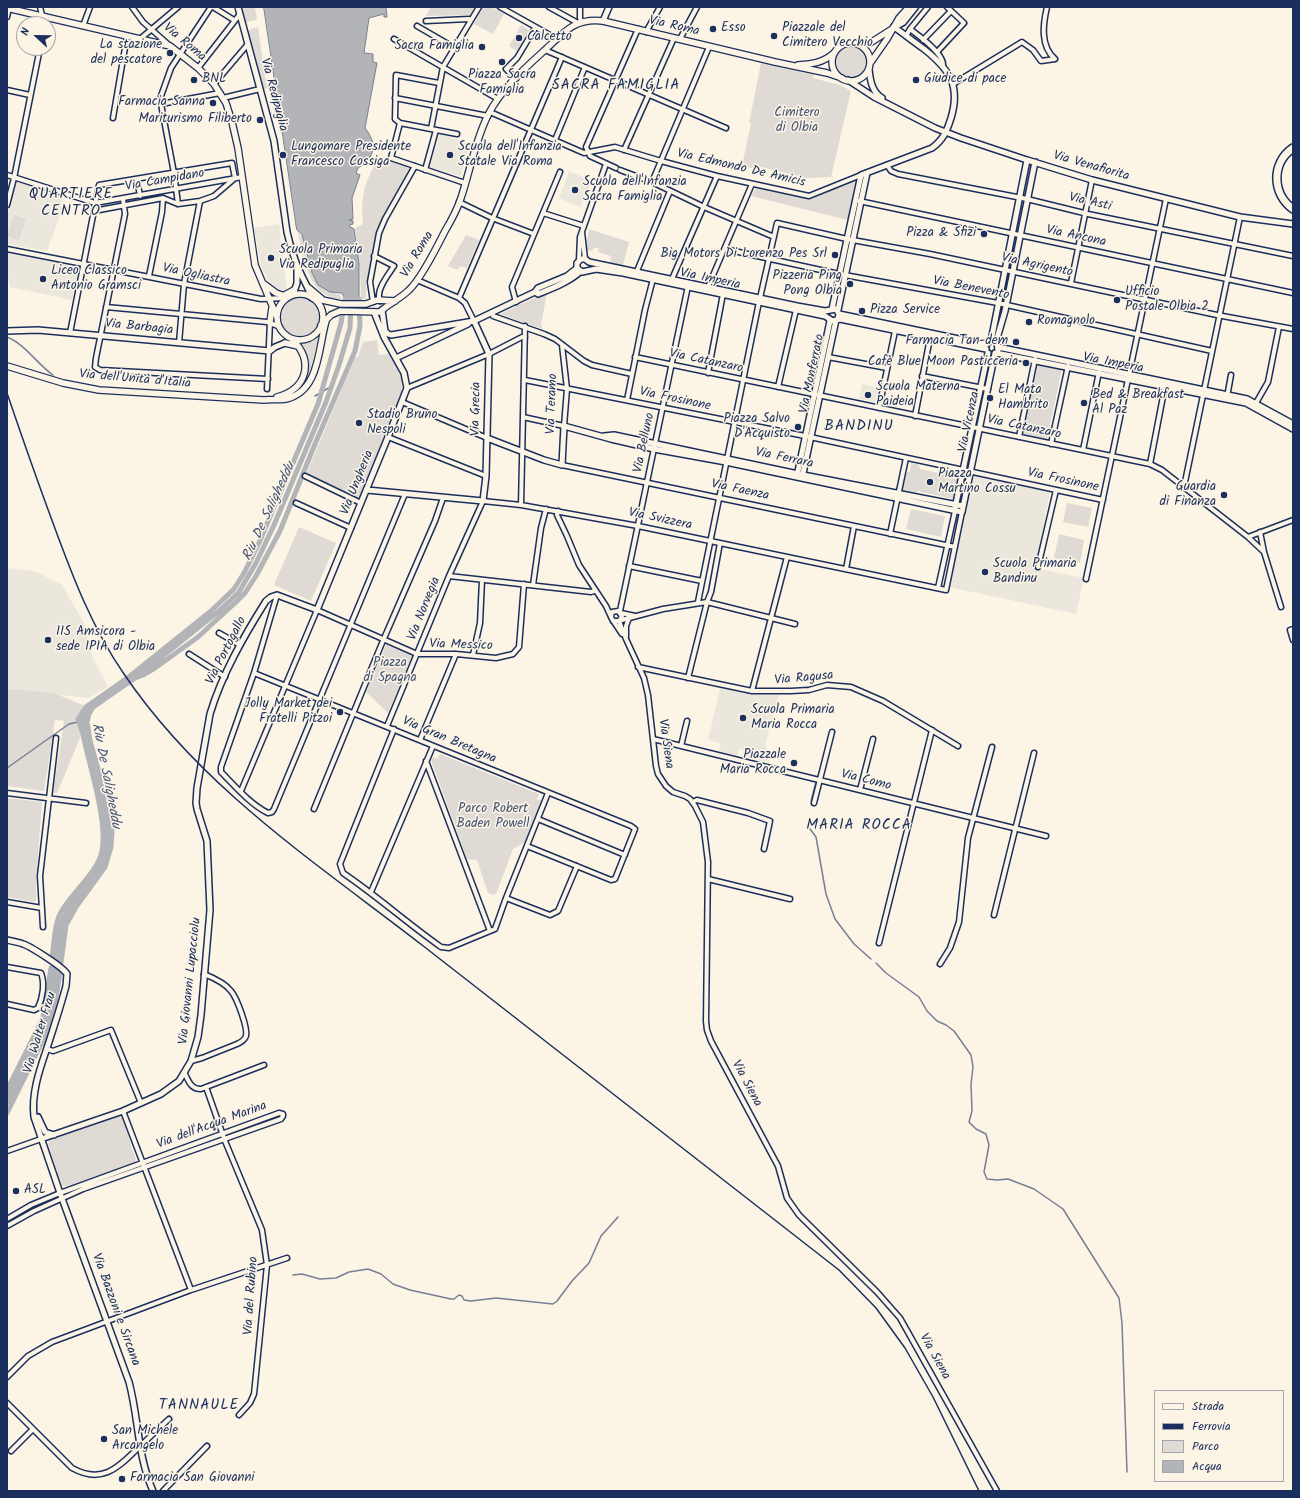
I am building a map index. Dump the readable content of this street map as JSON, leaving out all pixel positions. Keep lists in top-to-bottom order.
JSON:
{
  "streets": {
    "main road": ["Via Roma", "Via dell'Unità d'Italia"],
    "street": [
      "Via Redipuglia",
      "Via Venafiorita",
      "Via Edmondo De Amicis",
      "Via Campidano",
      "Via Asti",
      "Via Ancona",
      "Via Agrigento",
      "Via Ogliastra",
      "Via Imperia",
      "Via Benevento",
      "Via Barbagia",
      "Via Catanzaro",
      "Via Monferrato",
      "Via Frosinone",
      "Via Teramo",
      "Via Grecia",
      "Via Vicenza",
      "Via Belluno",
      "Via Ferrara",
      "Via Ungheria",
      "Via Faenza",
      "Via Svizzera",
      "Via Norvegia",
      "Via Messico",
      "Via Portogallo",
      "Via Ragusa",
      "Via Gran Bretagna",
      "Via Siena",
      "Via Como",
      "Via Giovanni Lupacciolu",
      "Via Walter Frau",
      "Via dell'Acqua Marina",
      "Via del Rubino",
      "Via Bazzoni e Sircana"
    ]
  },
  "crossings": [
    ["Via Roma", "Via Redipuglia"],
    ["Via Roma", "Via Venafiorita"],
    ["Via Roma", "Via Campidano"],
    ["Via Roma", "Via Ogliastra"],
    ["Via Roma", "Via dell'Unità d'Italia"],
    ["Via Redipuglia", "Via Ogliastra"],
    ["Via Redipuglia", "Via dell'Unità d'Italia"],
    ["Via Venafiorita", "Via Edmondo De Amicis"],
    ["Via Venafiorita", "Via Vicenza"],
    ["Via Edmondo De Amicis", "Via Asti"],
    ["Via Edmondo De Amicis", "Via Monferrato"],
    ["Via Asti", "Via Vicenza"],
    ["Via Ancona", "Via Monferrato"],
    ["Via Ancona", "Via Vicenza"],
    ["Via Agrigento", "Via Monferrato"],
    ["Via Agrigento", "Via Vicenza"],
    ["Via Ogliastra", "Via dell'Unità d'Italia"],
    ["Via Imperia", "Via Monferrato"],
    ["Via Imperia", "Via Vicenza"],
    ["Via Imperia", "Via Belluno"],
    ["Via Benevento", "Via Monferrato"],
    ["Via Benevento", "Via Vicenza"],
    ["Via Catanzaro", "Via Monferrato"],
    ["Via Catanzaro", "Via Vicenza"],
    ["Via Catanzaro", "Via Belluno"],
    ["Via Monferrato", "Via Frosinone"],
    ["Via Monferrato", "Via Ferrara"],
    ["Via Frosinone", "Via Teramo"],
    ["Via Frosinone", "Via Vicenza"],
    ["Via Frosinone", "Via Belluno"],
    ["Via Teramo", "Via Ferrara"],
    ["Via Teramo", "Via Faenza"],
    ["Via Grecia", "Via Faenza"],
    ["Via Grecia", "Via Svizzera"],
    ["Via Grecia", "Via Norvegia"],
    ["Via Vicenza", "Via Ferrara"],
    ["Via Vicenza", "Via Faenza"],
    ["Via Vicenza", "Via Svizzera"],
    ["Via Belluno", "Via Ferrara"],
    ["Via Belluno", "Via Faenza"],
    ["Via Belluno", "Via Svizzera"],
    ["Via Belluno", "Via Siena"],
    ["Via Ungheria", "Via Svizzera"],
    ["Via Ungheria", "Via Messico"],
    ["Via Svizzera", "Via Norvegia"],
    ["Via Svizzera", "Via Siena"],
    ["Via Norvegia", "Via Messico"],
    ["Via Norvegia", "Via Gran Bretagna"],
    ["Via Portogallo", "Via Giovanni Lupacciolu"],
    ["Via Ragusa", "Via Siena"],
    ["Via Siena", "Via Como"],
    ["Via Giovanni Lupacciolu", "Via Walter Frau"],
    ["Via Giovanni Lupacciolu", "Via Bazzoni e Sircana"],
    ["Via Walter Frau", "Via Bazzoni e Sircana"],
    ["Via dell'Acqua Marina", "Via del Rubino"],
    ["Via dell'Acqua Marina", "Via Bazzoni e Sircana"]
  ],
  "districts": [
    "SACRA FAMIGLIA",
    "QUARTIERE CENTRO",
    "BANDINU",
    "MARIA ROCCA",
    "TANNAULE"
  ],
  "water": ["Riu De Saligheddu"],
  "parks": ["Cimitero di Olbia", "Piazza di Spagna", "Parco Robert Baden Powell"],
  "places": [
    "Esso",
    "Piazzale del Cimitero Vecchio",
    "Calcetto",
    "Sacra Famiglia",
    "La stazione del pescatore",
    "Piazza Sacra Famiglia",
    "BNL",
    "Giudice di pace",
    "Farmacia Sanna",
    "Mariturismo Filiberto",
    "Lungomare Presidente Francesco Cossiga",
    "Scuola dell'Infanzia Statale Via Roma",
    "Scuola dell'Infanzia Sacra Famiglia",
    "Pizza & Sfizi",
    "Big Motors Di Lorenzo Pes Srl",
    "Scuola Primaria Via Redipuglia",
    "Liceo Classico Antonio Gramsci",
    "Pizzeria Ping Pong Olbia",
    "Ufficio Postale Olbia 2",
    "Pizza Service",
    "Romagnolo",
    "Farmacia Tan-dem",
    "Cafè Blue Moon Pasticceria",
    "Scuola Materna Paideia",
    "El Mata Hambrito",
    "Bed & Breakfast Al Paz",
    "Stadio Bruno Nespoli",
    "Piazza Salvo D'Acquisto",
    "Piazza Martino Cossu",
    "Guardia di Finanza",
    "Scuola Primaria Bandinu",
    "IIS Amsicora - sede IPIA di Olbia",
    "Jolly Market dei Fratelli Pitzoi",
    "Scuola Primaria Maria Rocca",
    "Piazzale Maria Rocca",
    "ASL",
    "San Michele Arcangelo",
    "Farmacia San Giovanni"
  ],
  "legend": [
    "Strada",
    "Ferrovia",
    "Parco",
    "Acqua"
  ],
  "north": "left"
}
